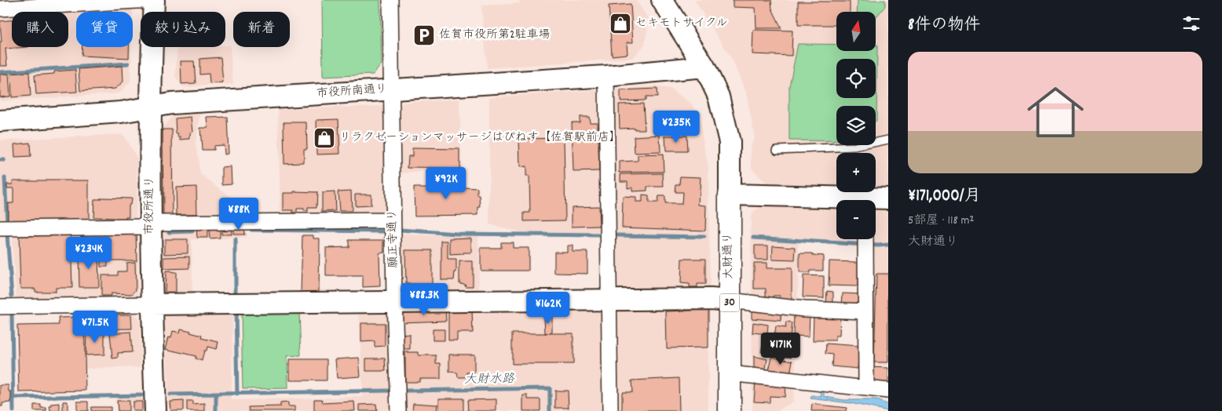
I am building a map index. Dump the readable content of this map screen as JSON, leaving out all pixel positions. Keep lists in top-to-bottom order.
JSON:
{
  "streets": {
    "main road": ["大財通り", "30"],
    "street": ["市役所南通り", "市役所通り", "願正寺通り"]
  },
  "crossings": [
    ["市役所南通り", "市役所通り"],
    ["市役所南通り", "願正寺通り"]
  ],
  "water": ["大財水路"],
  "places": {
    "shop": ["セキモトサイクル", "リラクゼーションマッサージはぴねす【佐賀駅前店】"],
    "parking": ["佐賀市役所第2駐車場"]
  },
  "north": "top",
  "page": {
    "heading": "8件の物件",
    "map_buttons": ["+", "−"],
    "chip": [
      "購入",
      "賃貸",
      "絞り込み",
      "新着"
    ],
    "list": [
      {
        "name": "¥171,000/月",
        "note": "5部屋 · 118 m² · 大財通り"
      }
    ],
    "price": [
      "¥235K",
      "¥92K",
      "¥88K",
      "¥234K",
      "¥88.3K",
      "¥162K",
      "¥71.5K",
      "¥171K"
    ]
  }
}
